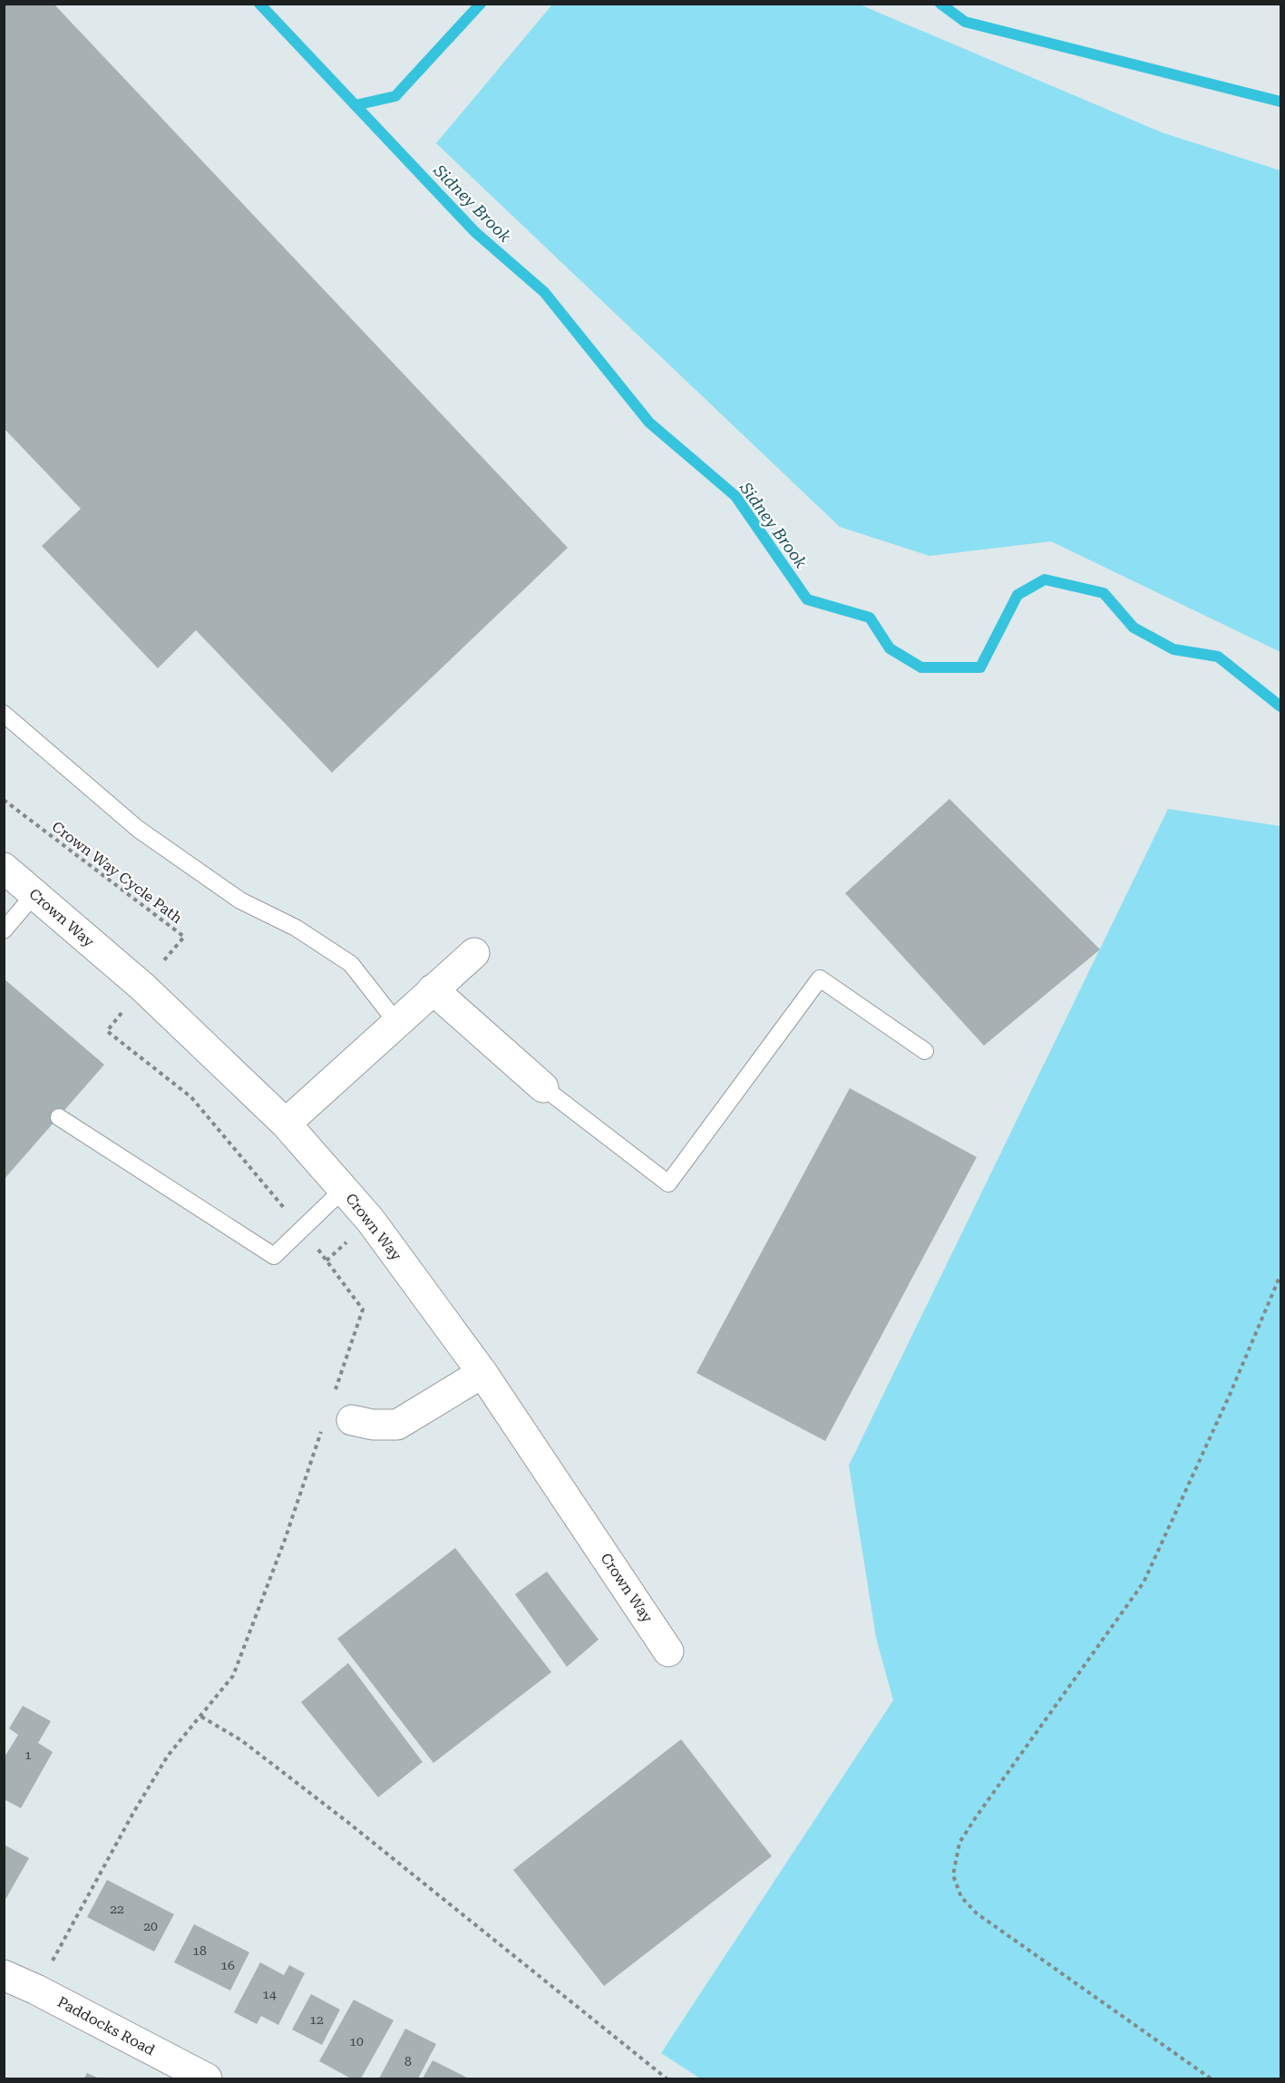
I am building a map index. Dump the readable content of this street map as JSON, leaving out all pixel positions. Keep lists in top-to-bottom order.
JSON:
{
  "streets": {
    "street": ["Crown Way", "Paddocks Road"],
    "path": ["Crown Way Cycle Path"]
  },
  "water": ["Sidney Brook"],
  "house_numbers": [
    "1",
    "22",
    "20",
    "18",
    "16",
    "14",
    "12",
    "10",
    "8"
  ]
}
